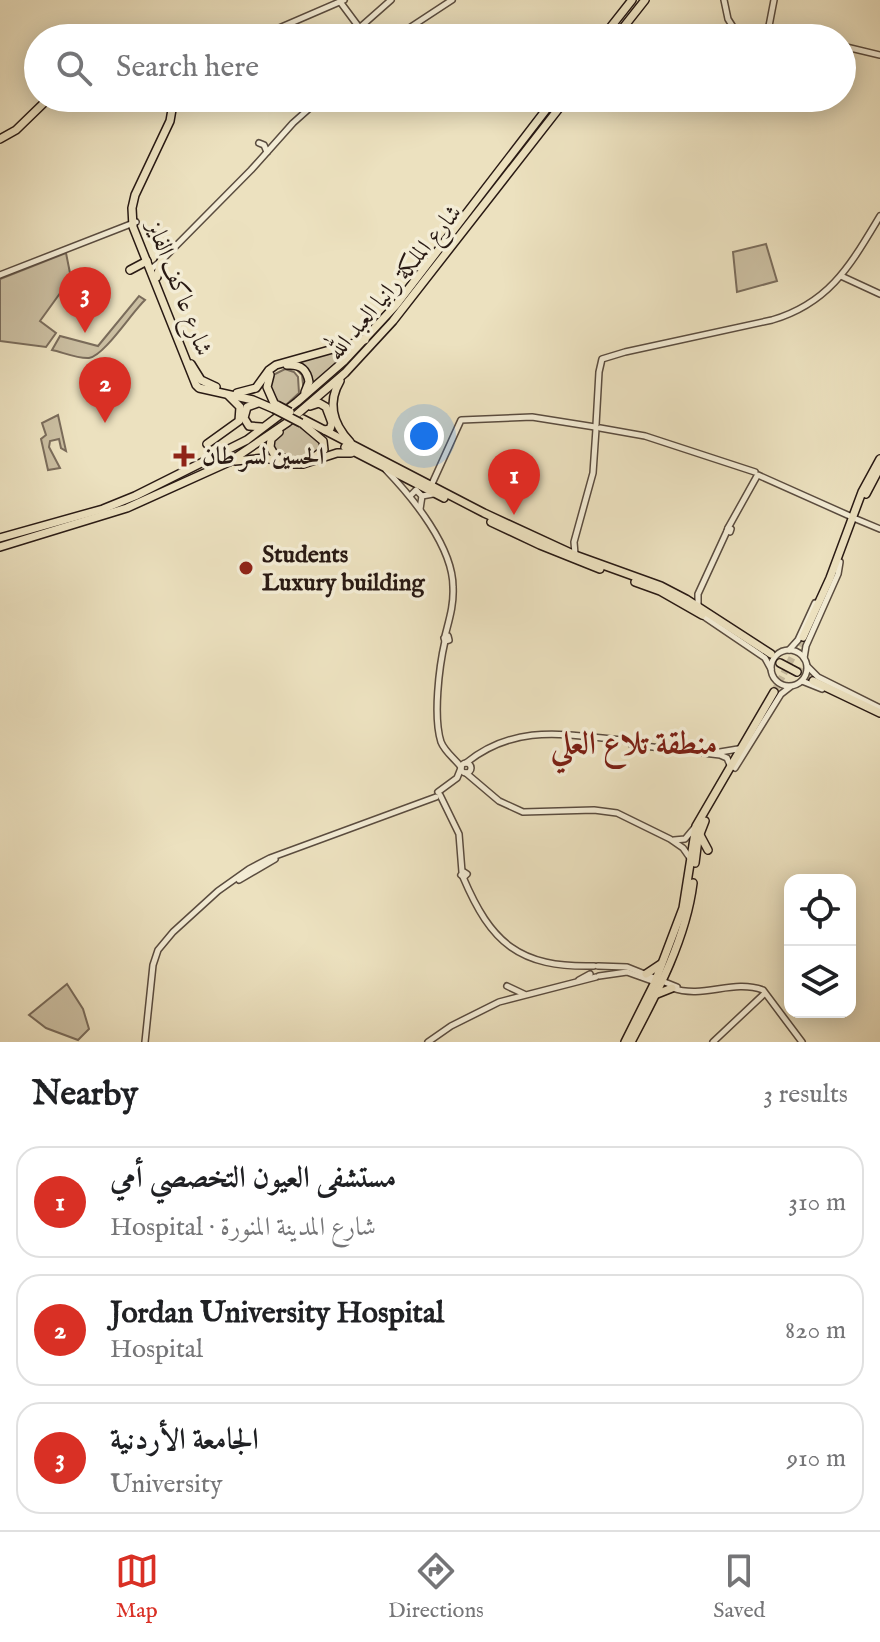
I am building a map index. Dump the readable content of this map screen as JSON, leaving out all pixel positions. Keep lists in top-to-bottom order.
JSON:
{
  "streets": {
    "main road": ["شارع الملكة رانيا العبد الله", "شارع عاكف الفايز"]
  },
  "districts": ["منطقة تلاع العلي"],
  "places": {
    "health": ["الحسين لسر طان"],
    "other": ["Students Luxury building"]
  },
  "page": {
    "search": "Search here",
    "pins": ["3", "2", "1"],
    "heading": ["Nearby", "3 results"],
    "list": [
      {
        "mark": "1",
        "name": "مستشفى العيون التخصصي أمي",
        "note": "Hospital · شارع المدينة المنورة",
        "value": "310 m"
      },
      {
        "mark": "2",
        "name": "Jordan University Hospital",
        "note": "Hospital",
        "value": "820 m"
      },
      {
        "mark": "3",
        "name": "الجامعة الأردنية",
        "note": "University",
        "value": "910 m"
      }
    ],
    "nav": ["Map", "Directions", "Saved"]
  }
}
